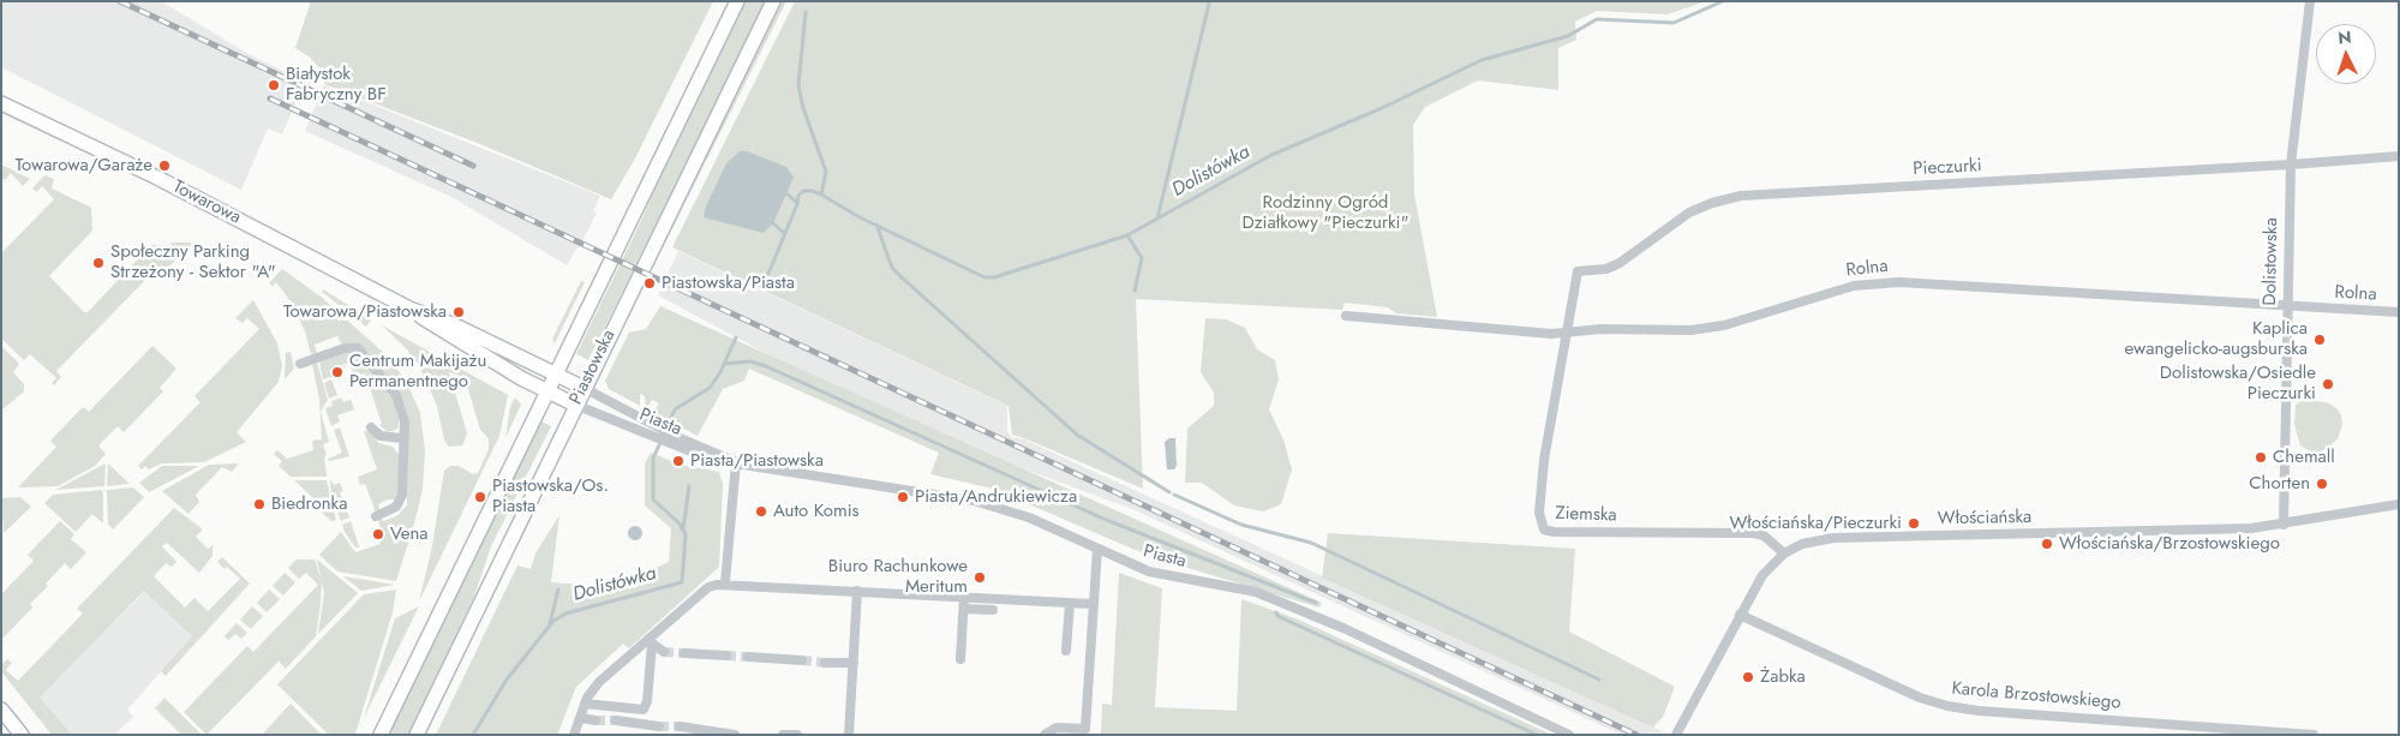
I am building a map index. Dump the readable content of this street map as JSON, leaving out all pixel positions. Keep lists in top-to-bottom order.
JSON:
{
  "streets": {
    "main road": ["Towarowa", "Piastowska"],
    "street": [
      "Pieczurki",
      "Dolistowska",
      "Rolna",
      "Piasta",
      "Ziemska",
      "Włościańska",
      "Karola Brzostowskiego"
    ]
  },
  "crossings": [
    ["Pieczurki", "Dolistowska"],
    ["Pieczurki", "Rolna"],
    ["Pieczurki", "Ziemska"],
    ["Towarowa", "Piastowska"],
    ["Towarowa", "Piasta"],
    ["Dolistowska", "Rolna"],
    ["Dolistowska", "Włościańska"],
    ["Rolna", "Ziemska"],
    ["Piastowska", "Piasta"],
    ["Ziemska", "Włościańska"],
    ["Włościańska", "Karola Brzostowskiego"]
  ],
  "water": ["Dolistówka"],
  "parks": ["Rodzinny Ogród Działkowy \"Pieczurki\""],
  "places": [
    "Białystok Fabryczny BF",
    "Towarowa/Garaże",
    "Społeczny Parking Strzeżony - Sektor \"A\"",
    "Piastowska/Piasta",
    "Towarowa/Piastowska",
    "Kaplica ewangelicko-augsburska",
    "Centrum Makijażu Permanentnego",
    "Dolistowska/Osiedle Pieczurki",
    "Chemall",
    "Piasta/Piastowska",
    "Chorten",
    "Piastowska/Os. Piasta",
    "Piasta/Andrukiewicza",
    "Biedronka",
    "Auto Komis",
    "Włościańska/Pieczurki",
    "Vena",
    "Włościańska/Brzostowskiego",
    "Biuro Rachunkowe Meritum",
    "Żabka"
  ],
  "north": "top"
}
